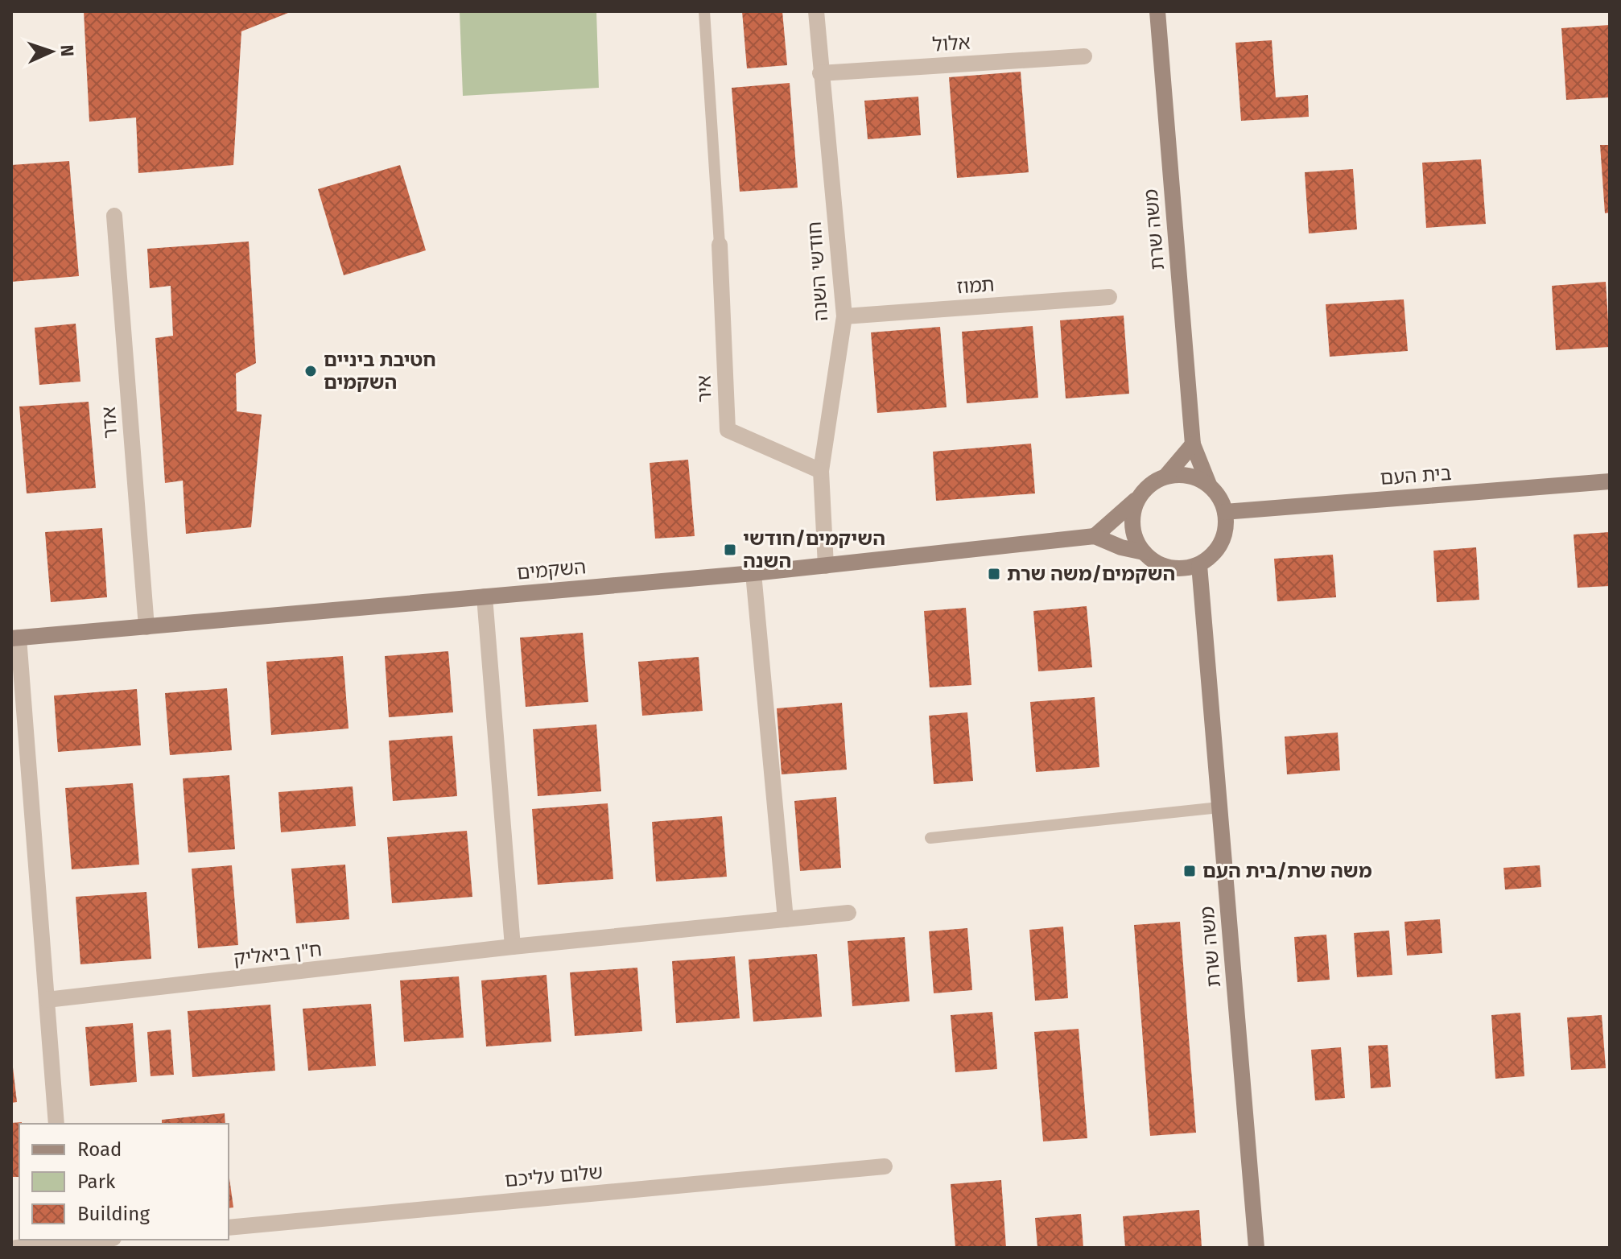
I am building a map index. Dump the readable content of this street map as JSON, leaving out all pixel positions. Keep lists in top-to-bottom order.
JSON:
{
  "streets": {
    "street": [
      "אלול",
      "משה שרת",
      "חודשי השנה",
      "תמוז",
      "איר",
      "אדר",
      "בית העם",
      "השקמים",
      "ח\"ן ביאליק",
      "שלום עליכם"
    ]
  },
  "crossings": [
    ["אלול", "חודשי השנה"],
    ["משה שרת", "בית העם"],
    ["משה שרת", "השקמים"],
    ["חודשי השנה", "תמוז"],
    ["חודשי השנה", "איר"],
    ["חודשי השנה", "השקמים"],
    ["אדר", "השקמים"],
    ["בית העם", "השקמים"]
  ],
  "places": {
    "other": ["חטיבת ביניים השקמים"],
    "transit": ["השיקמים/חודשי השנה", "השקמים/משה שרת", "משה שרת/בית העם"]
  },
  "legend": ["Road", "Park", "Building"],
  "north": "right"
}
